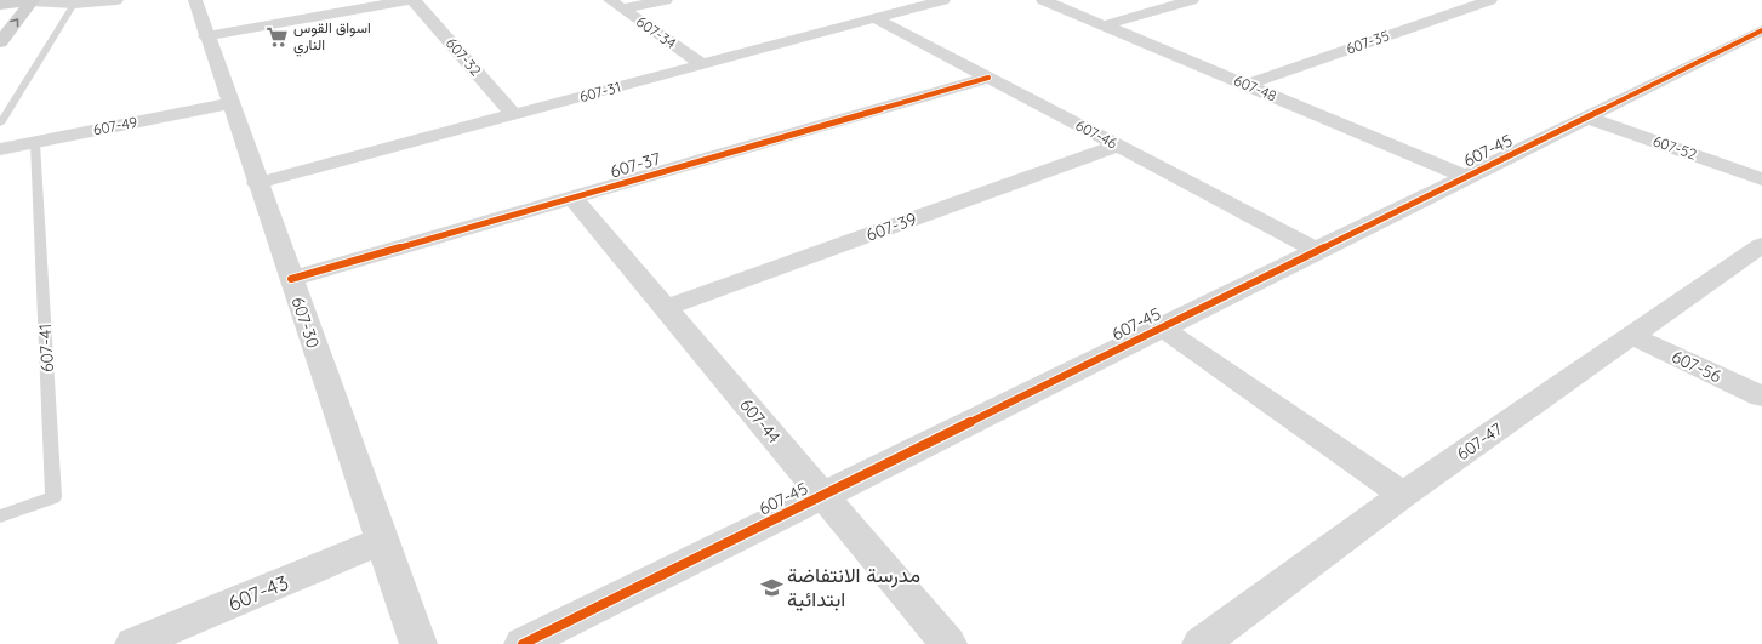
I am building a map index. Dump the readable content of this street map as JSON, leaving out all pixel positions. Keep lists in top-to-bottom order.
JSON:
{
  "streets": {
    "street": [
      "607-34",
      "607-35",
      "607-32",
      "607-48",
      "607-31",
      "607-49",
      "607-46",
      "607-52",
      "607-45",
      "607-37",
      "607-39",
      "607-30",
      "607-56",
      "607-44",
      "607-47",
      "607-43"
    ],
    "lane": ["607-41"]
  },
  "crossings": [
    ["607-34", "607-31"],
    ["607-35", "607-48"],
    ["607-32", "607-31"],
    ["607-48", "607-45"],
    ["607-31", "607-46"],
    ["607-31", "607-30"],
    ["607-49", "607-30"],
    ["607-49", "607-41"],
    ["607-46", "607-45"],
    ["607-46", "607-37"],
    ["607-46", "607-39"],
    ["607-52", "607-45"],
    ["607-45", "607-44"],
    ["607-37", "607-30"],
    ["607-37", "607-44"],
    ["607-39", "607-44"],
    ["607-30", "607-43"],
    ["607-56", "607-47"]
  ],
  "places": {
    "supermarket": ["اسواق القوس الناري"],
    "school or university": ["مدرسة الانتفاضة ابتدائية"]
  }
}
